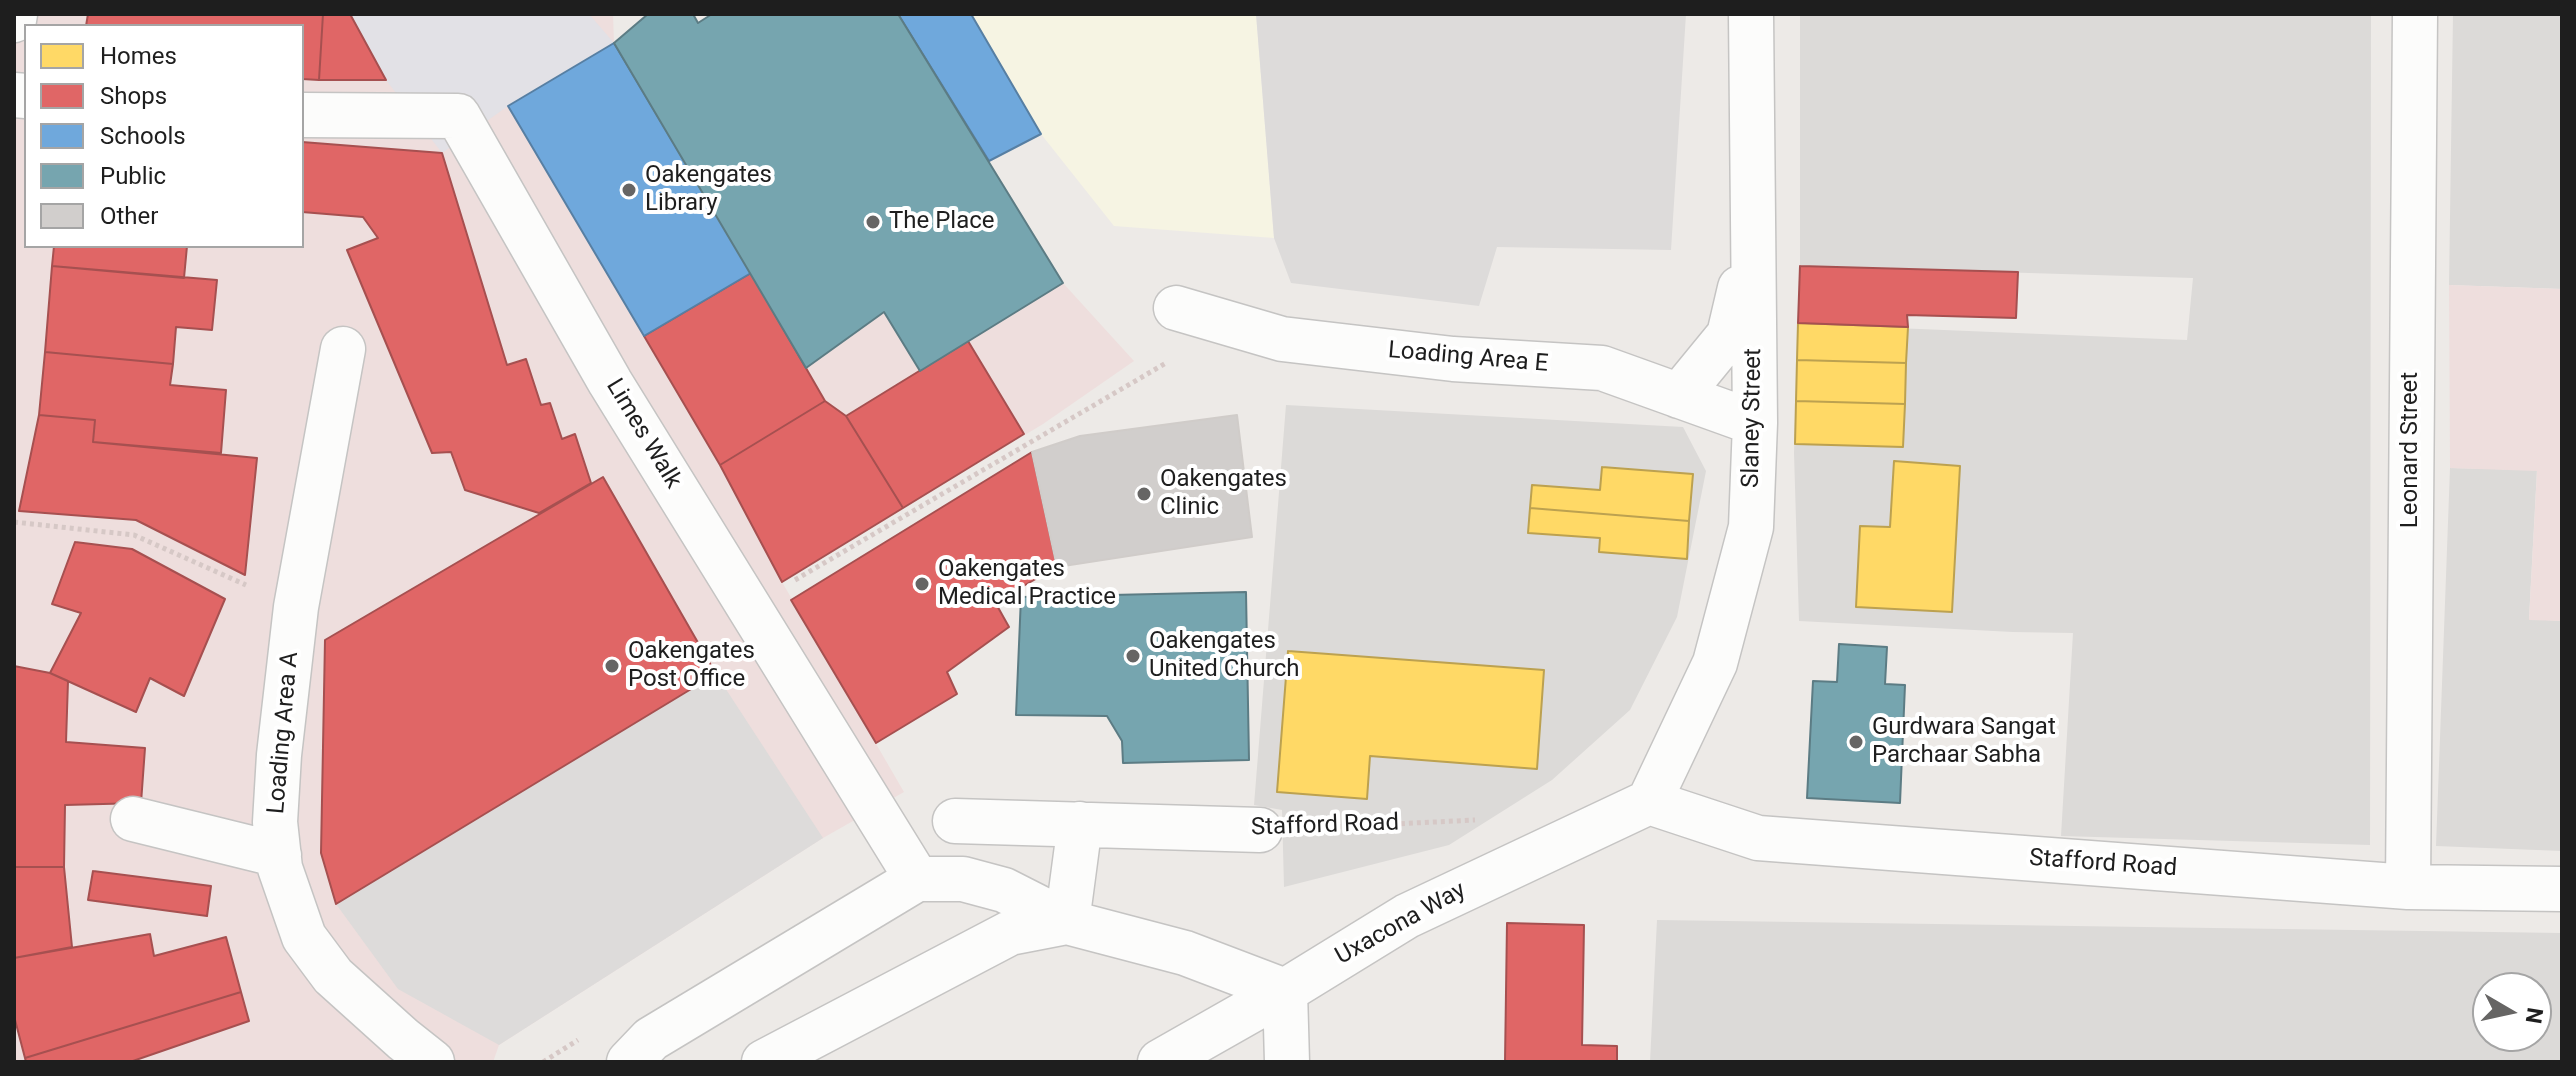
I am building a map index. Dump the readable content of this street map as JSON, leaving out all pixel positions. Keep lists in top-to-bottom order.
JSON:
{
  "streets": {
    "street": [
      "Loading Area E",
      "Slaney Street",
      "Limes Walk",
      "Leonard Street",
      "Loading Area A",
      "Stafford Road",
      "Uxacona Way"
    ]
  },
  "crossings": [
    ["Loading Area E", "Slaney Street"],
    ["Slaney Street", "Stafford Road"],
    ["Slaney Street", "Uxacona Way"],
    ["Leonard Street", "Stafford Road"],
    ["Stafford Road", "Uxacona Way"]
  ],
  "places": [
    "Oakengates Library",
    "The Place",
    "Oakengates Clinic",
    "Oakengates Medical Practice",
    "Oakengates United Church",
    "Oakengates Post Office",
    "Gurdwara Sangat Parchaar Sabha"
  ],
  "legend": [
    "Homes",
    "Shops",
    "Schools",
    "Public",
    "Other"
  ],
  "north": "right"
}
